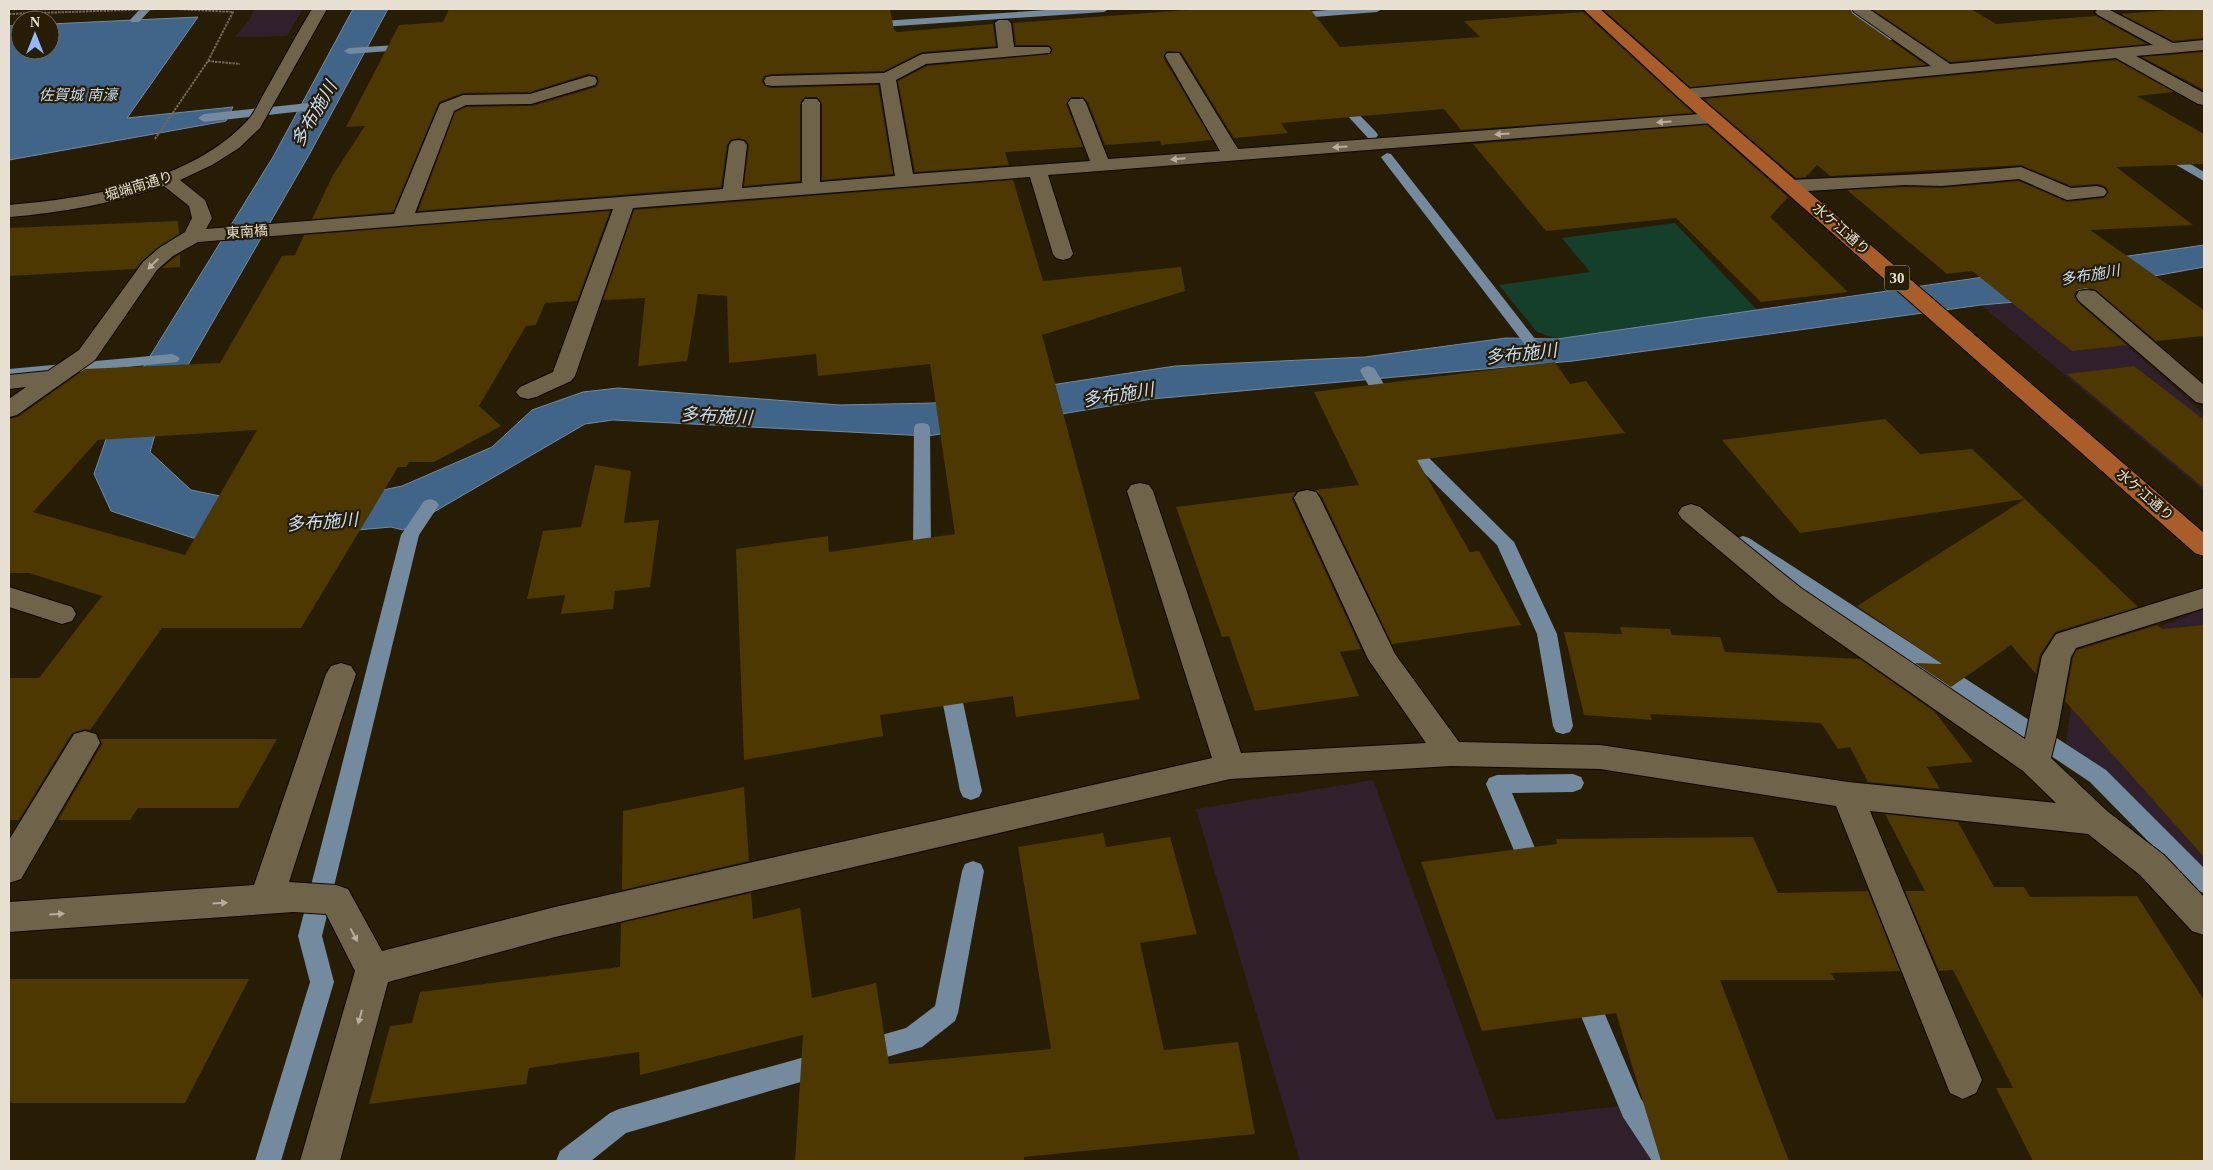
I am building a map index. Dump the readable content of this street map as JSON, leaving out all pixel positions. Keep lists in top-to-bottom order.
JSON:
{
  "streets": {
    "main road": ["水ケ江通り", "30"],
    "street": ["堀端南通り", "東南橋"]
  },
  "crossings": [
    ["水ケ江通り", "東南橋"]
  ],
  "one_way": ["東南橋"],
  "water": ["佐賀城 南濠", "多布施川"],
  "north": "top"
}
